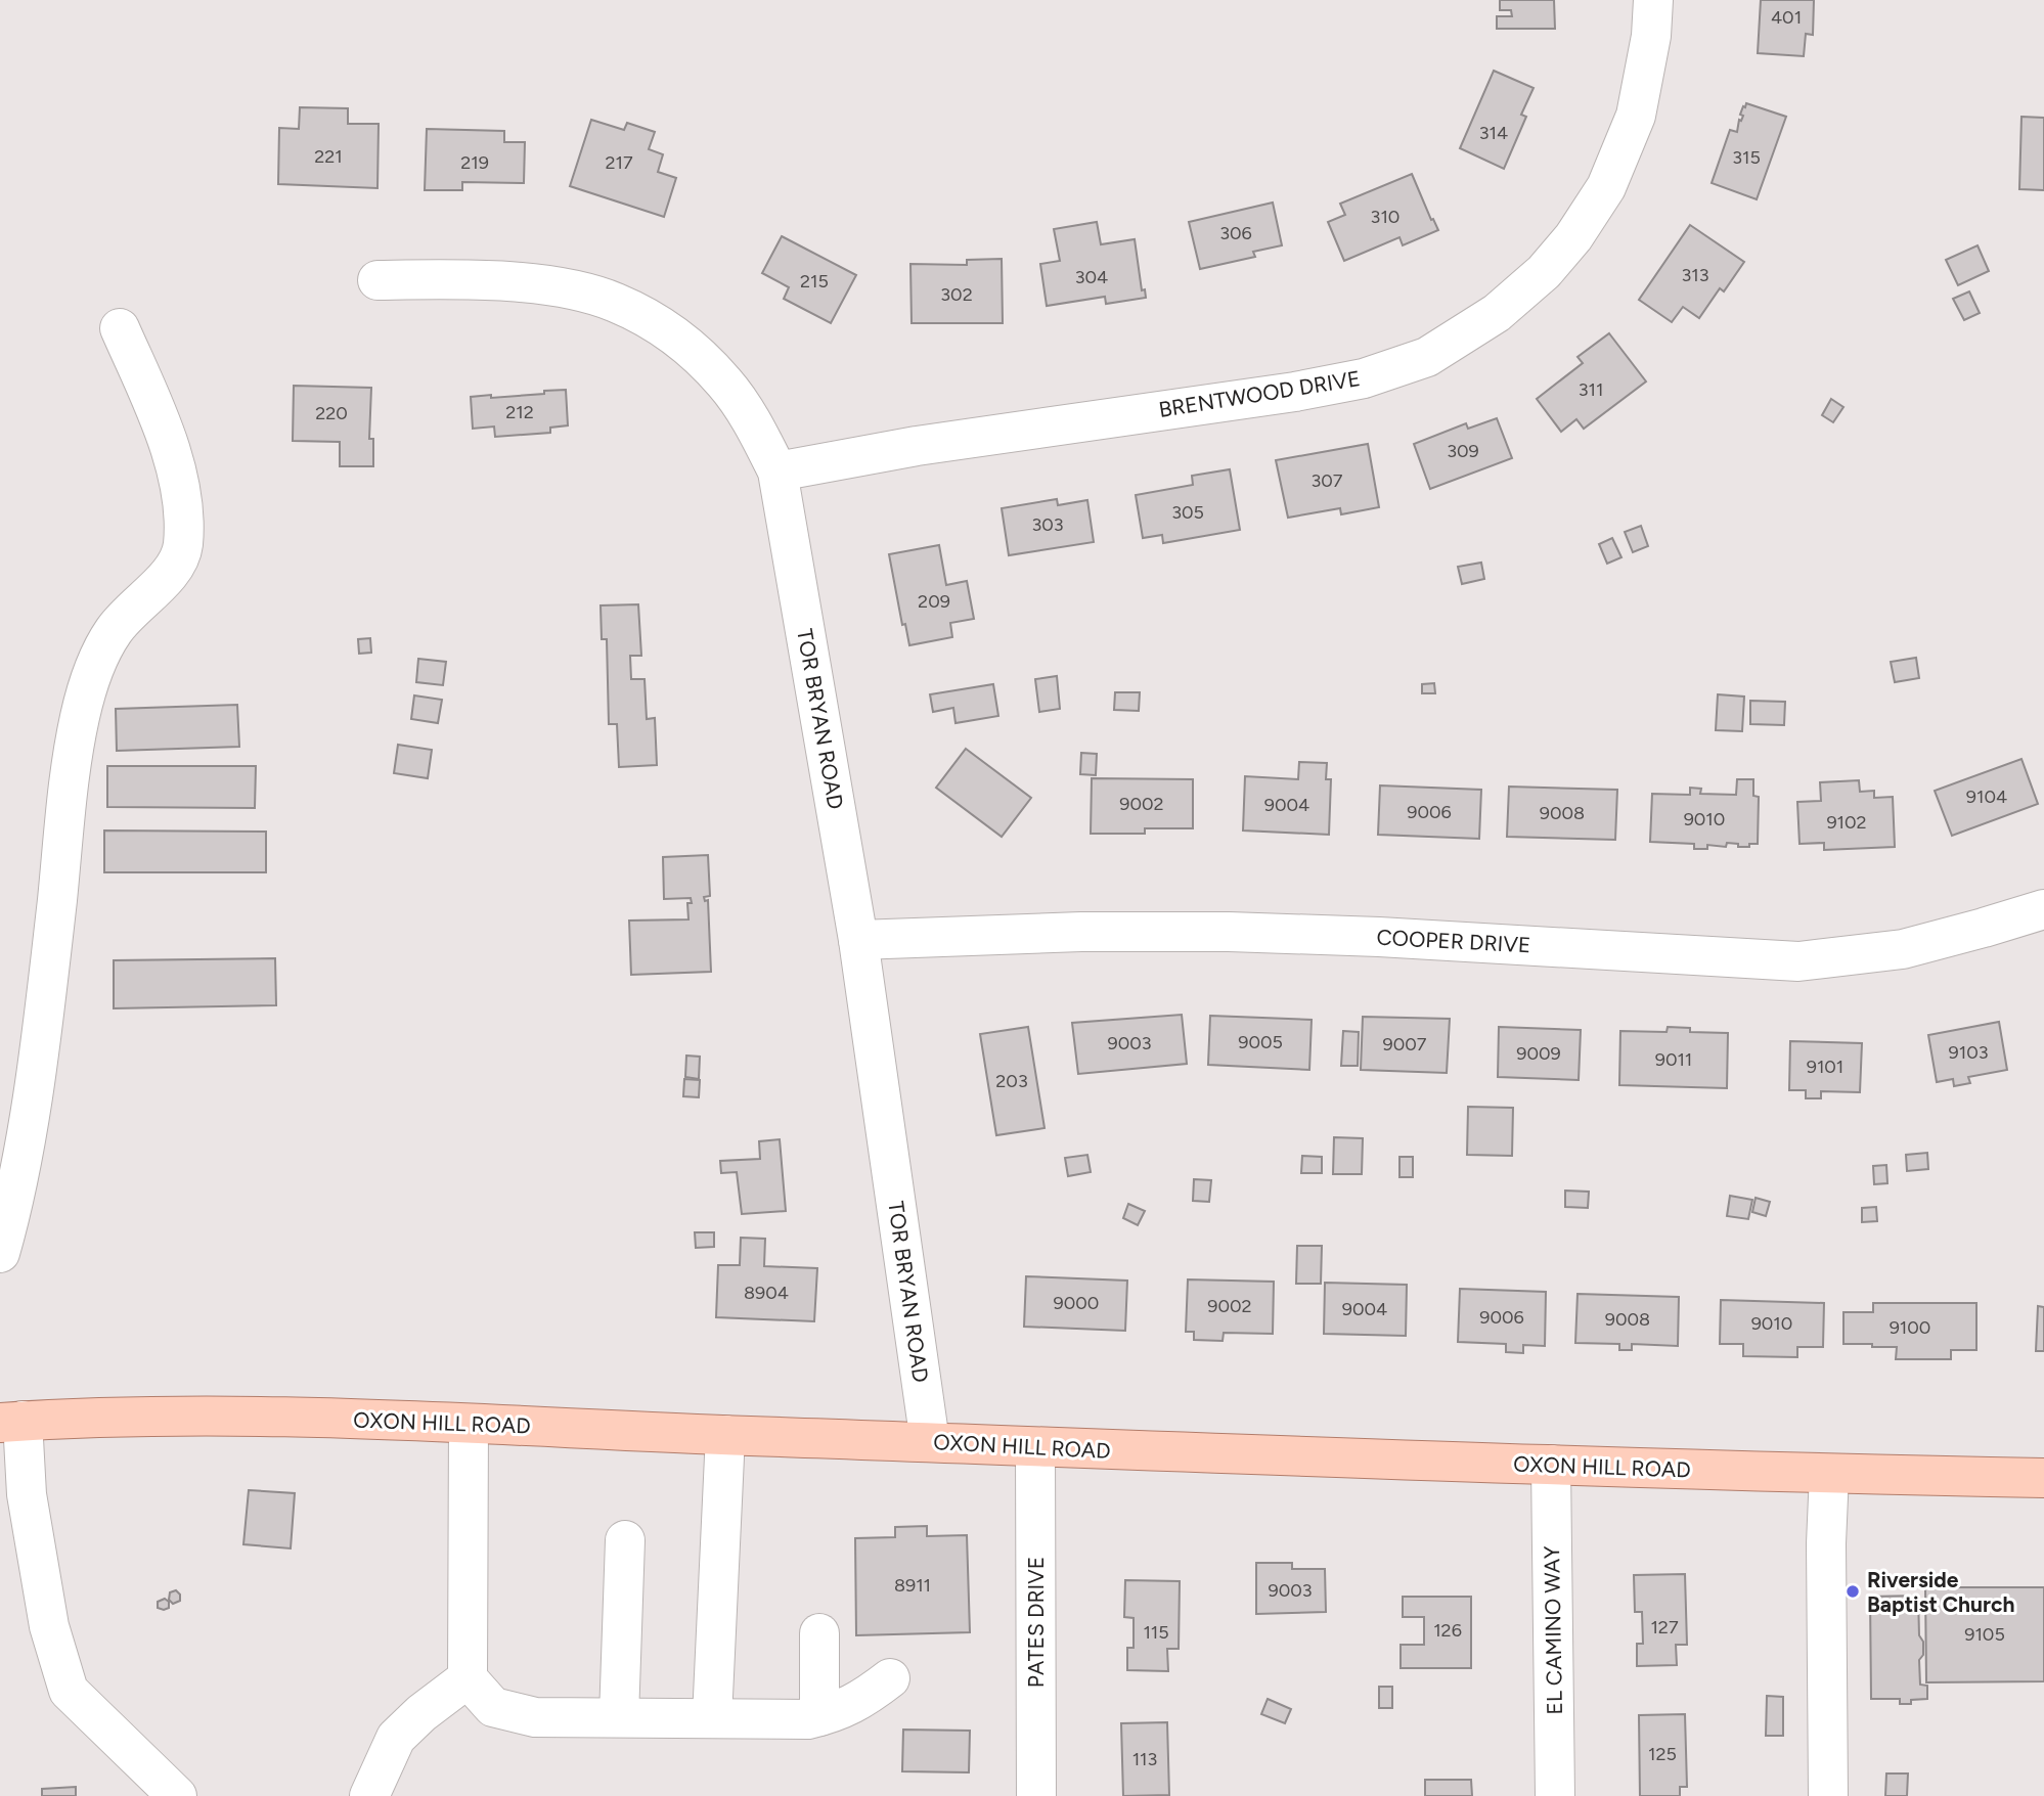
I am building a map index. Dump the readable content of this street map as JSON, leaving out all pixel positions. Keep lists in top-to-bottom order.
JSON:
{
  "streets": {
    "main road": ["OXON HILL ROAD"],
    "street": [
      "BRENTWOOD DRIVE",
      "TOR BRYAN ROAD",
      "COOPER DRIVE",
      "PATES DRIVE",
      "EL CAMINO WAY"
    ]
  },
  "crossings": [
    ["BRENTWOOD DRIVE", "TOR BRYAN ROAD"],
    ["TOR BRYAN ROAD", "COOPER DRIVE"],
    ["TOR BRYAN ROAD", "OXON HILL ROAD"],
    ["OXON HILL ROAD", "PATES DRIVE"],
    ["OXON HILL ROAD", "EL CAMINO WAY"]
  ],
  "places": ["Riverside Baptist Church"],
  "house_numbers": [
    "401",
    "314",
    "221",
    "315",
    "219",
    "217",
    "310",
    "306",
    "313",
    "304",
    "215",
    "302",
    "311",
    "212",
    "220",
    "309",
    "307",
    "305",
    "303",
    "209",
    "9104",
    "9002",
    "9004",
    "9006",
    "9008",
    "9010",
    "9102",
    "9005",
    "9003",
    "9007",
    "9103",
    "9009",
    "9011",
    "9101",
    "203",
    "8904",
    "9000",
    "9002",
    "9004",
    "9006",
    "9008",
    "9010",
    "9100",
    "8911",
    "9003",
    "127",
    "126",
    "115",
    "9105",
    "125",
    "113"
  ]
}
